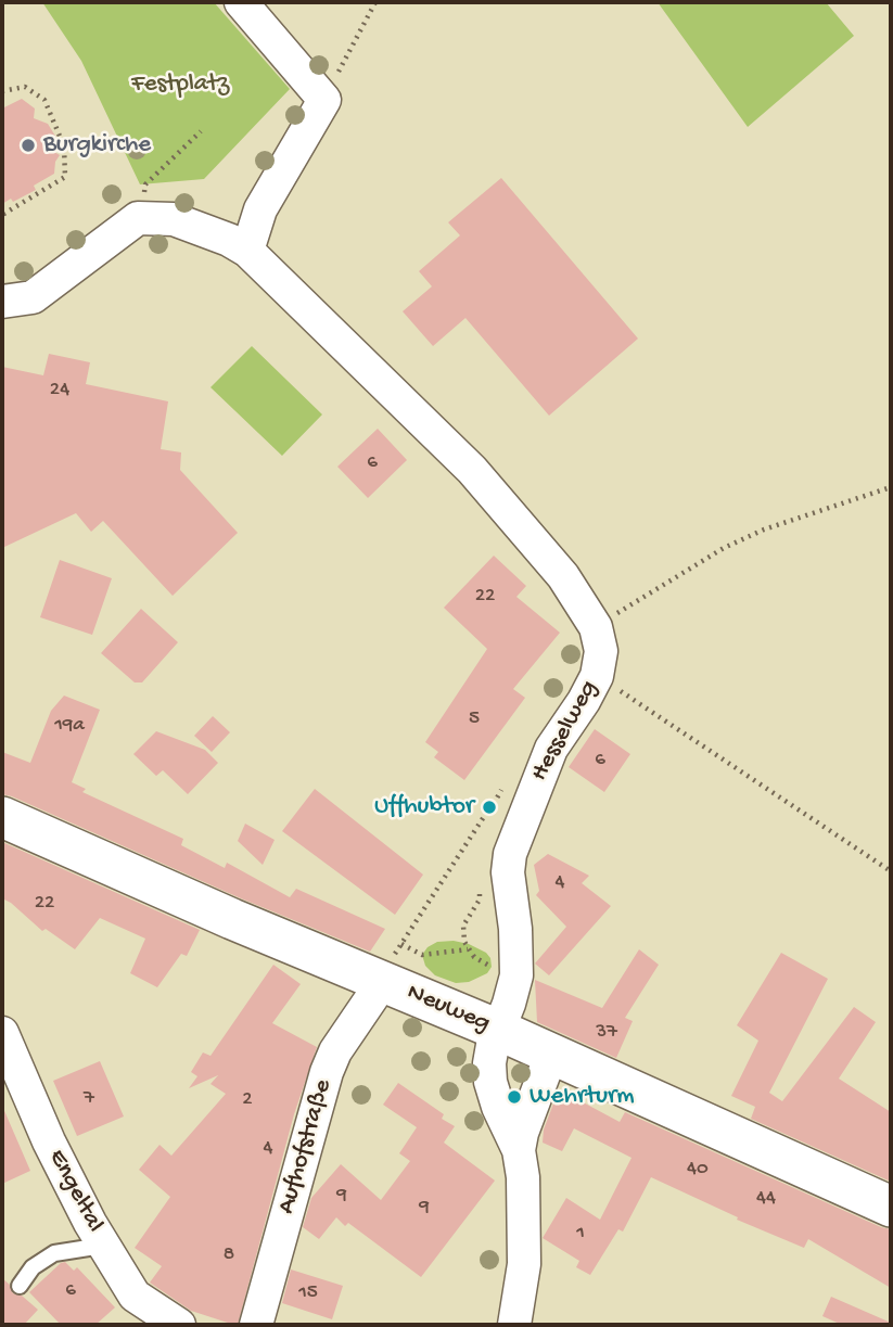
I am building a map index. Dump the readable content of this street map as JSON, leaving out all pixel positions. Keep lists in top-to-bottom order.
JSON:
{
  "streets": {
    "street": [
      "Hesselweg",
      "Neuweg",
      "Aufhofstraße",
      "Engeltal"
    ]
  },
  "crossings": [
    ["Hesselweg", "Neuweg"],
    ["Neuweg", "Aufhofstraße"]
  ],
  "parks": ["Festplatz"],
  "places": ["Burgkirche", "Uffhubtor", "Wehrturm"],
  "house_numbers": [
    "24",
    "6",
    "22",
    "5",
    "19a",
    "6",
    "4",
    "22",
    "37",
    "7",
    "2",
    "4",
    "40",
    "9",
    "44",
    "9",
    "1",
    "8",
    "6",
    "15"
  ]
}
